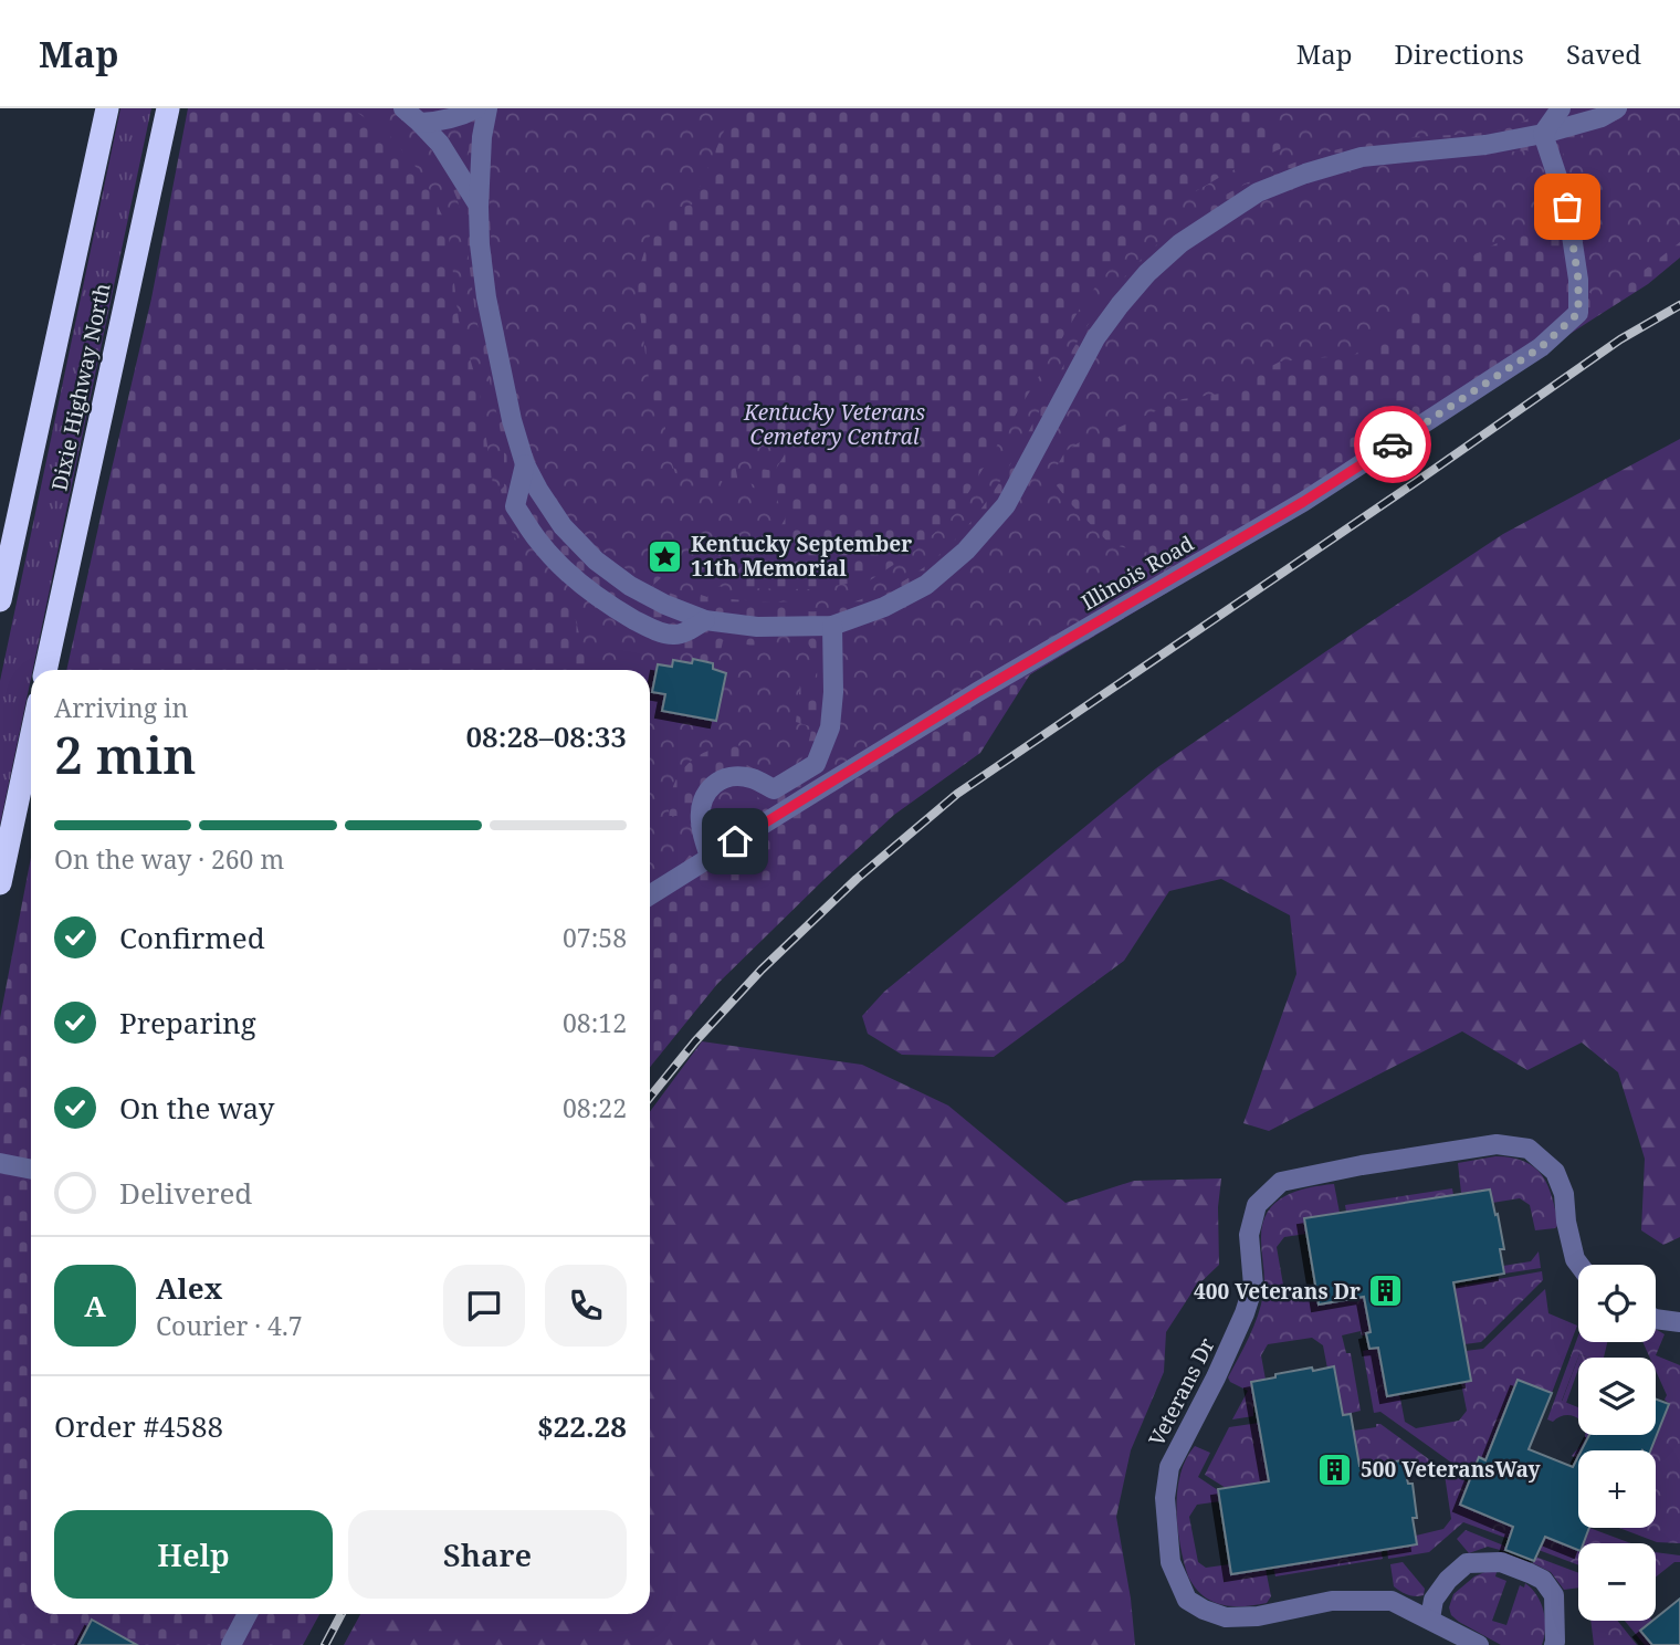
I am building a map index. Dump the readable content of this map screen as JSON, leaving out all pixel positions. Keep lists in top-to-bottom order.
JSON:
{
  "streets": {
    "highway": ["Dixie Highway North"],
    "street": ["Illinois Road", "Veterans Dr"]
  },
  "parks": ["Kentucky Veterans Cemetery Central"],
  "places": {
    "place": ["Kentucky September 11th Memorial"],
    "building": ["400 Veterans Dr", "500 VeteransWay"]
  },
  "page": {
    "header": "Map",
    "nav": ["Map", "Directions", "Saved"],
    "heading": ["2 min", "Arriving in", "08:28–08:33"],
    "panel": [
      "Alex",
      "Courier · 4.7",
      "Order #4588",
      "$22.28"
    ],
    "bar": "On the way · 260 m",
    "list": [
      ["Confirmed", "07:58"],
      ["Preparing", "08:12"],
      ["On the way", "08:22"],
      "Delivered"
    ],
    "map_buttons": ["+", "−"],
    "round": "A",
    "buttons": ["Help", "Share"]
  }
}
